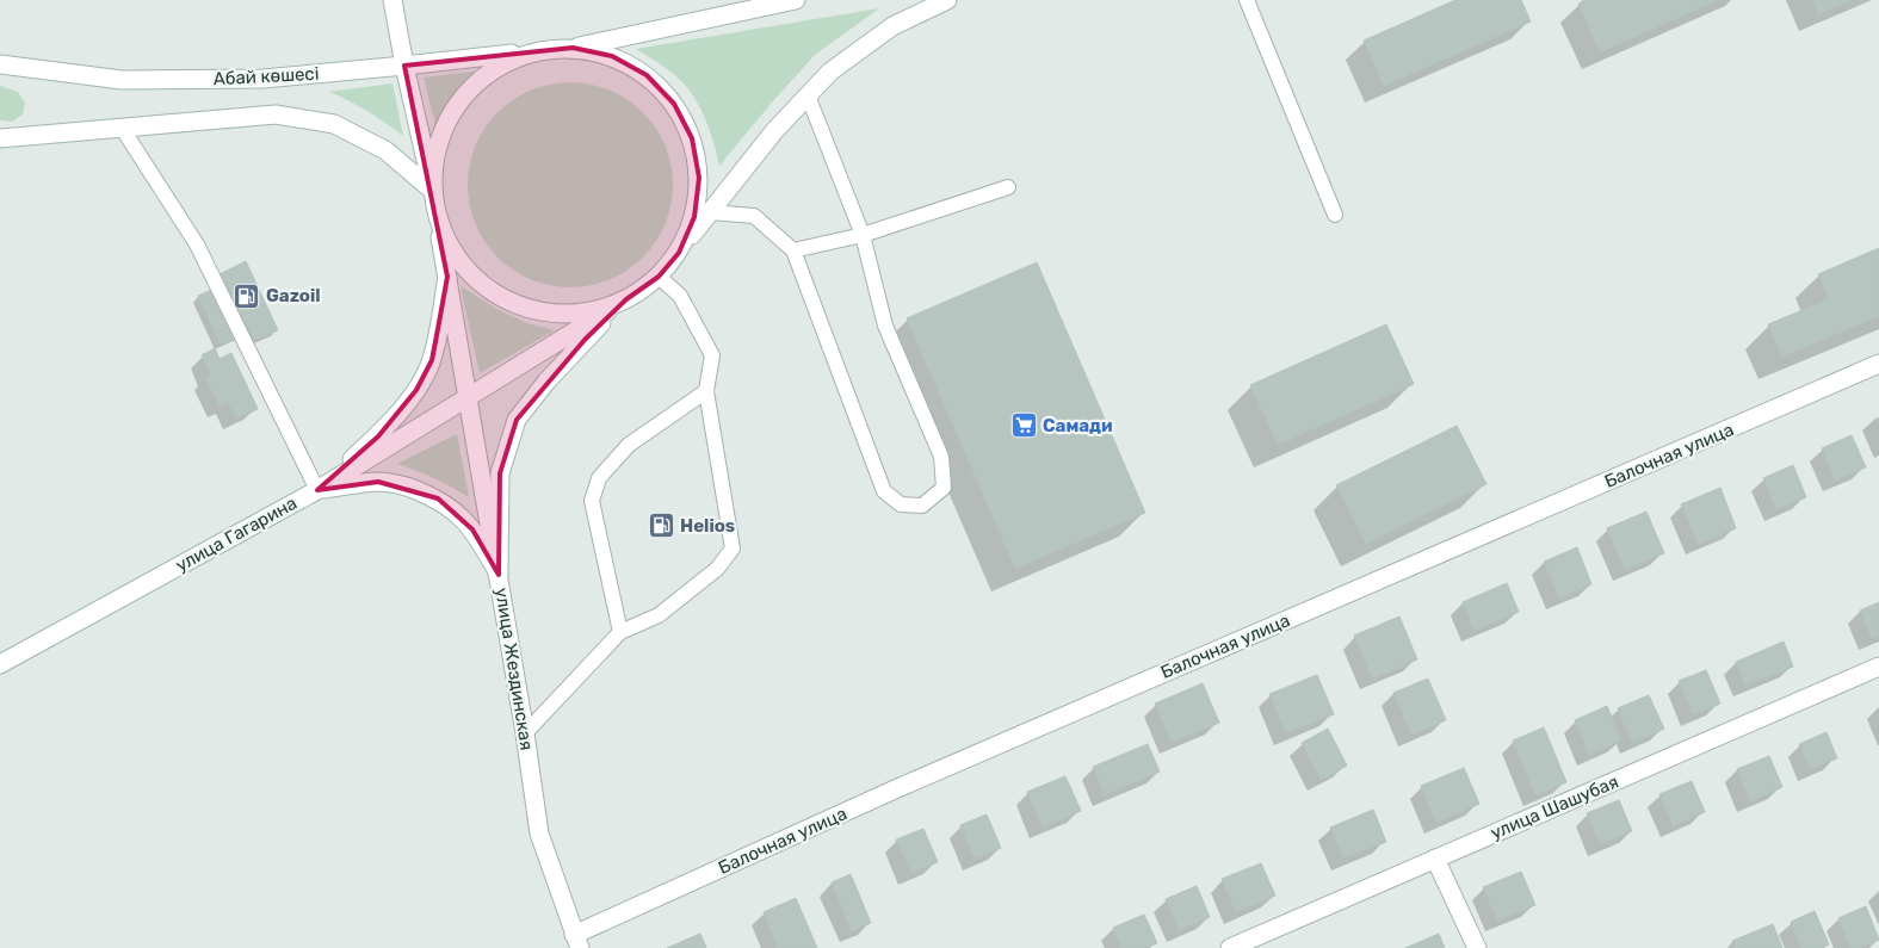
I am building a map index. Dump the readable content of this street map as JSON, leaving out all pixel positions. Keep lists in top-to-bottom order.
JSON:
{
  "streets": {
    "main road": [
      "Абай көшесі",
      "Балочная улица",
      "улица Гагарина",
      "улица Жездинская",
      "улица Шашубая"
    ]
  },
  "crossings": [
    ["Балочная улица", "улица Жездинская"],
    ["улица Гагарина", "улица Жездинская"]
  ],
  "places": {
    "fuel station": ["Gazoil", "Helios"],
    "supermarket": ["Самади"]
  }
}
